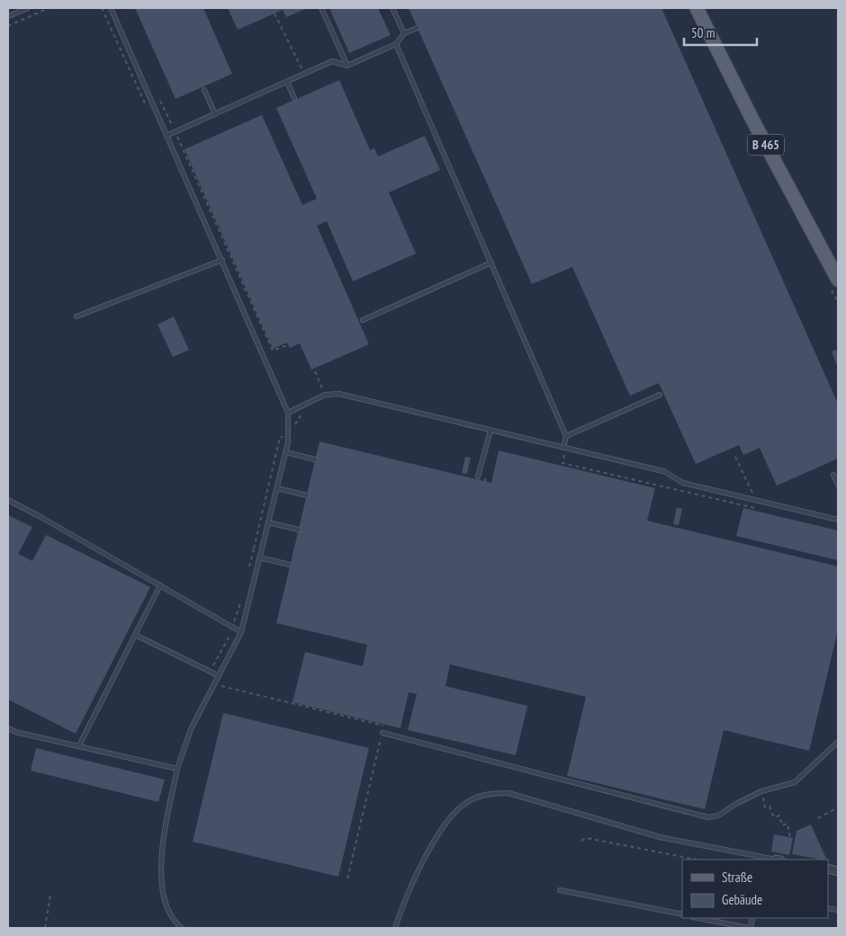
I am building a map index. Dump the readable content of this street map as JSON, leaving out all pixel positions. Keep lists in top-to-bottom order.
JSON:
{
  "streets": {
    "main road": ["B 465"]
  },
  "legend": ["Straße", "Gebäude"],
  "scale_bar": "50 m"
}
